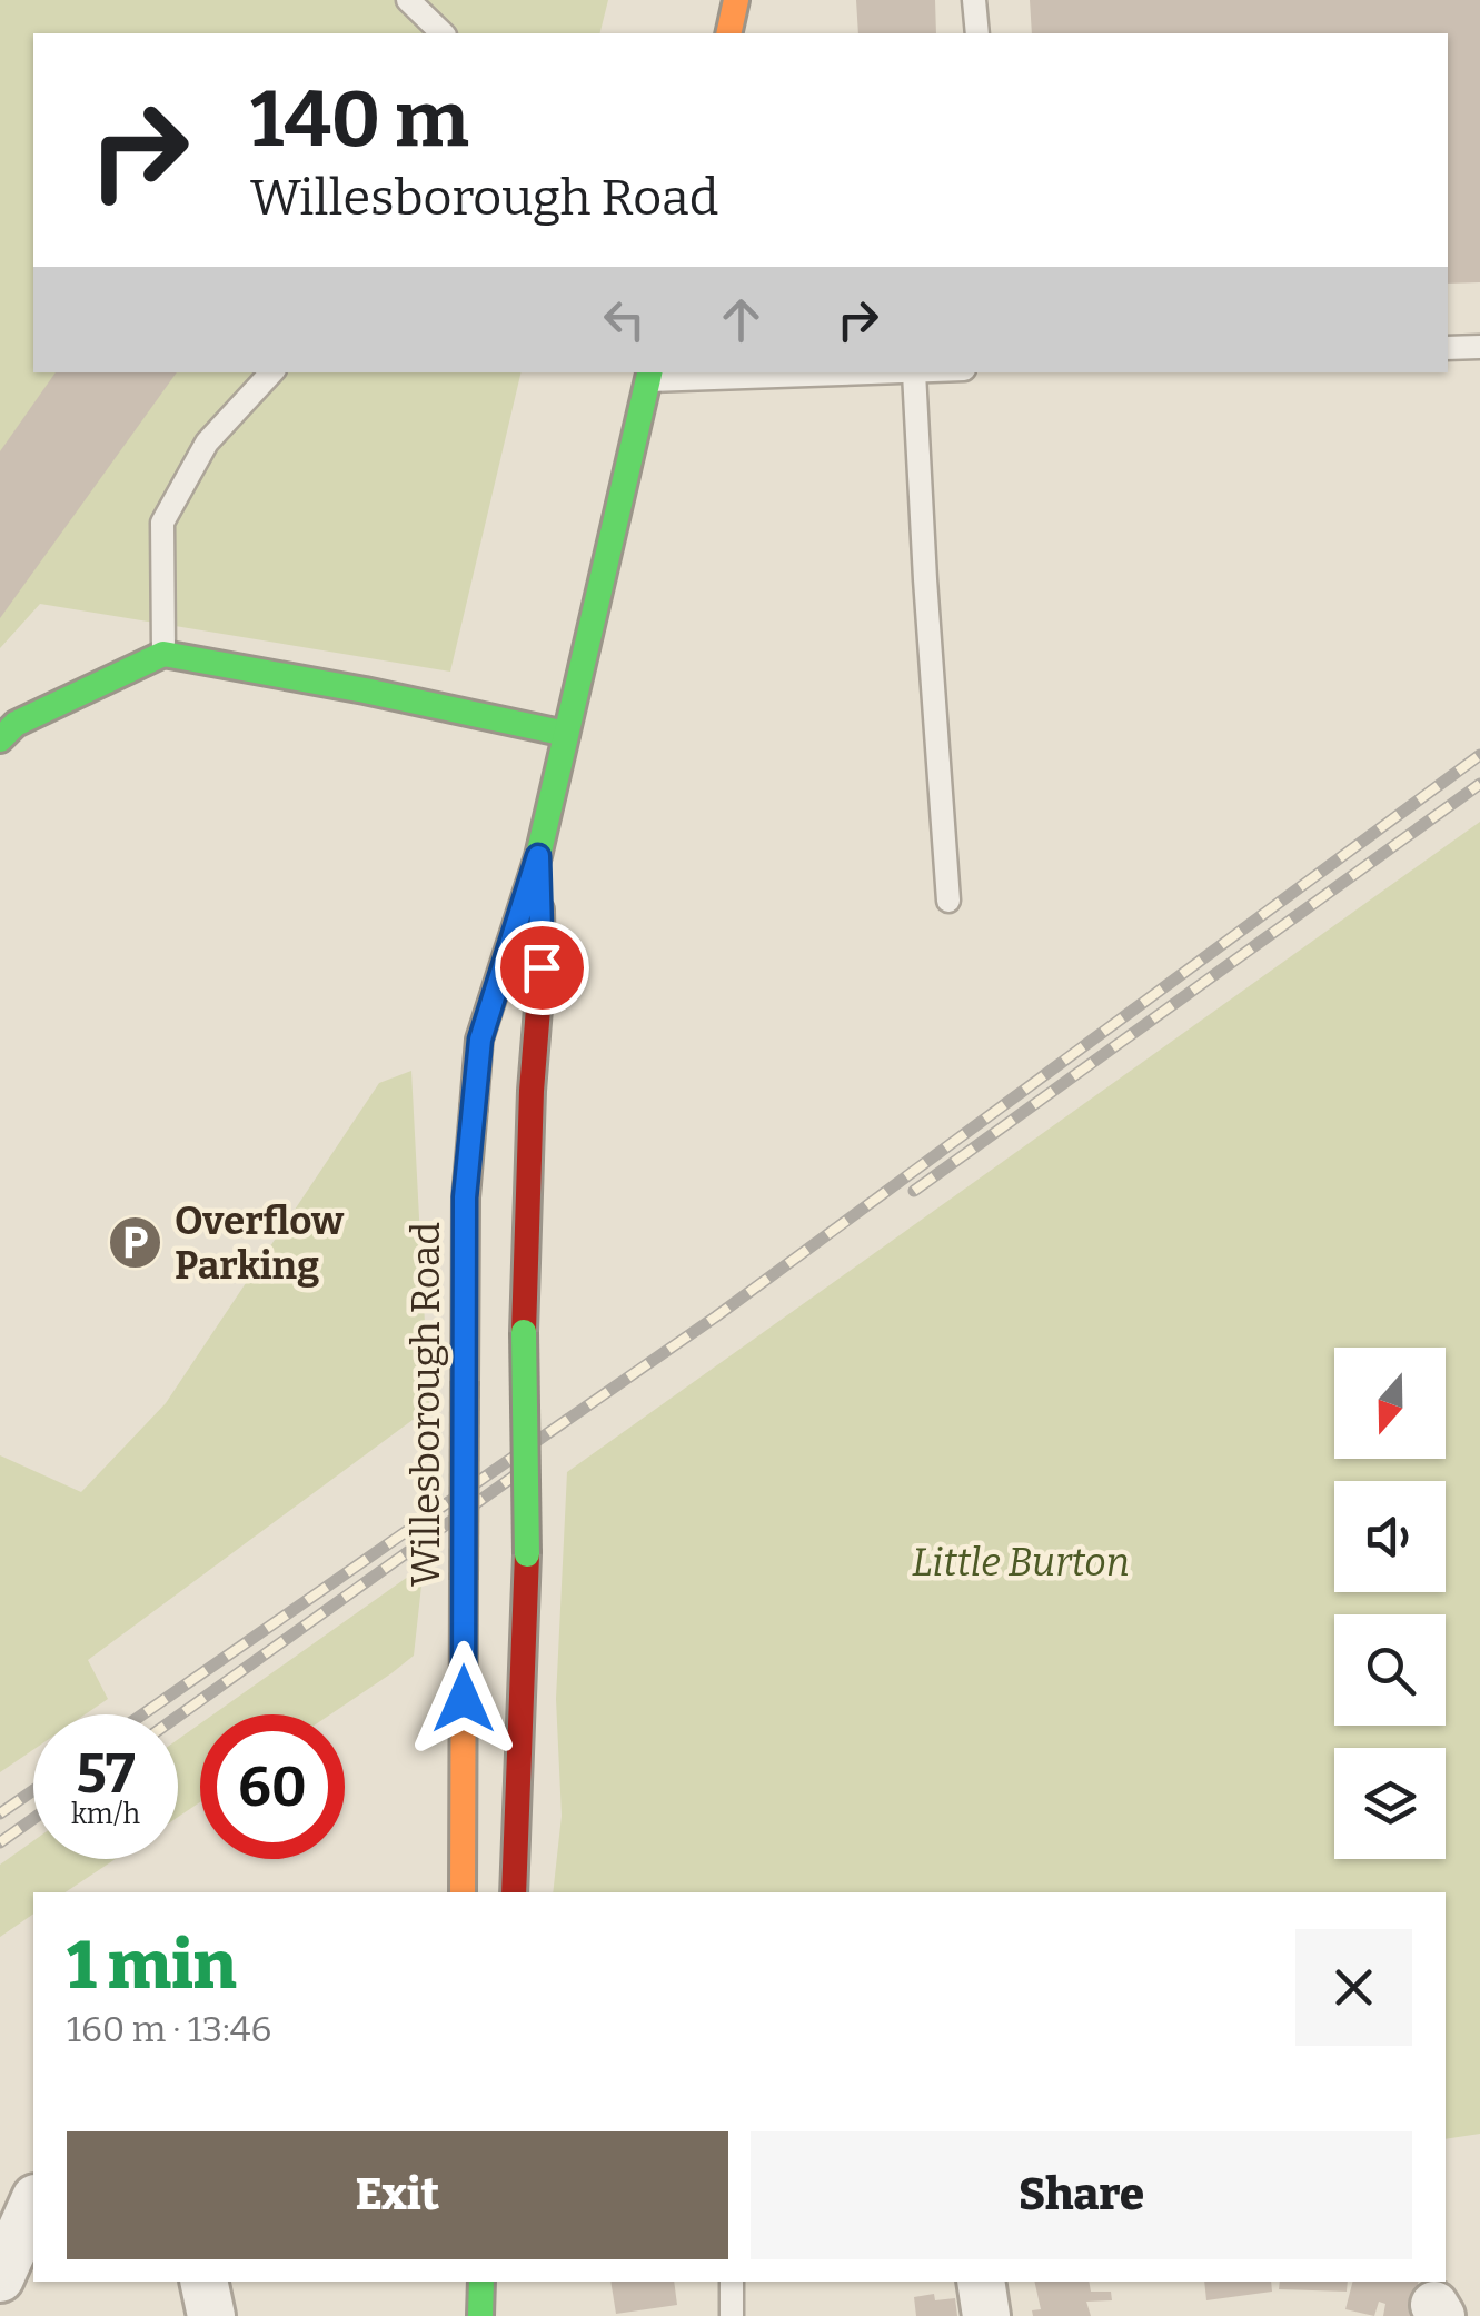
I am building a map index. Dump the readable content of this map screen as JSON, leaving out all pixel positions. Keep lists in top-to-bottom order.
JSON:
{
  "streets": {
    "main road": ["Willesborough Road"]
  },
  "parks": ["Little Burton"],
  "places": {
    "parking": ["Overflow Parking"]
  },
  "north": "bottom",
  "page": {
    "turn": ["140 m", "Willesborough Road"],
    "speed": "57 km/h",
    "limit": "60",
    "heading": ["1 min", "160 m · 13:46"],
    "buttons": ["Exit", "Share"]
  }
}
